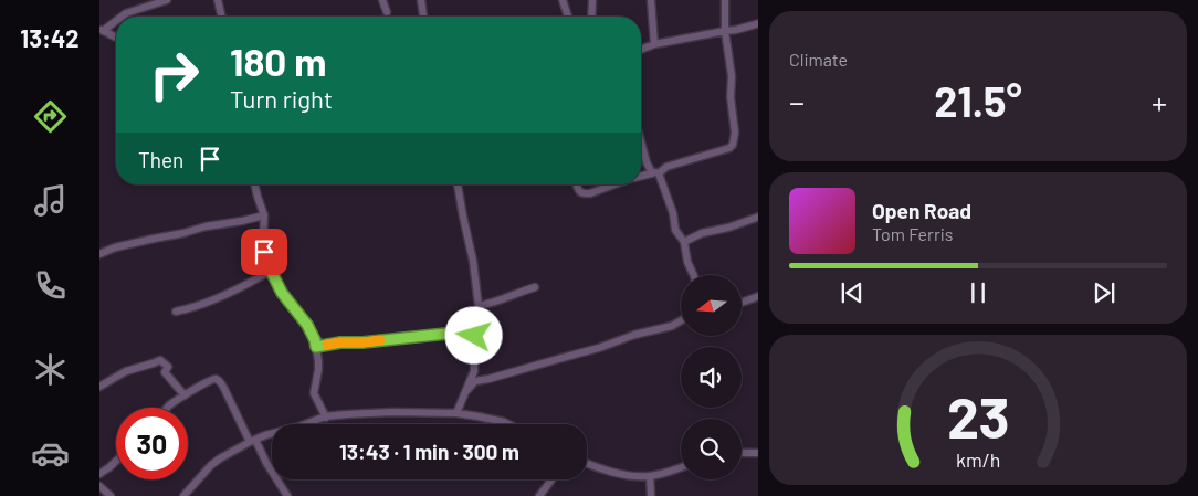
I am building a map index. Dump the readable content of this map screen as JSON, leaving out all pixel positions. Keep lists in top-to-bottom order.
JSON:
{
  "north": "left",
  "page": {
    "tabs": "13:42",
    "tile": "Climate",
    "turn": ["180 m", "Turn right"],
    "heat": ["−", "21.5°", "+"],
    "then": "Then",
    "song": ["Open Road", "Tom Ferris"],
    "limit": "30",
    "trip": "13:43 · 1 min · 300 m",
    "gauge": ["23", "km/h"]
  }
}
